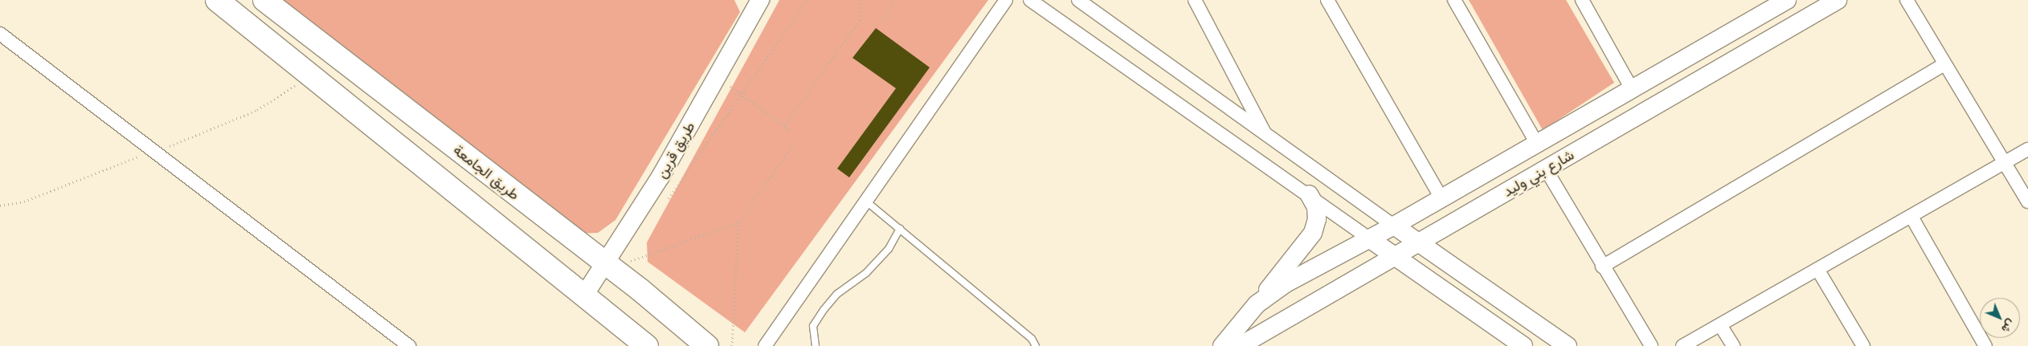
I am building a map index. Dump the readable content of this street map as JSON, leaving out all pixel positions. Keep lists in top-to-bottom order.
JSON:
{
  "streets": {
    "highway": ["طريق الجامعة"],
    "street": ["طريق قرين", "شارع بني وليد"]
  },
  "crossings": [
    ["طريق قرين", "طريق الجامعة"]
  ],
  "north": "bottom right"
}
